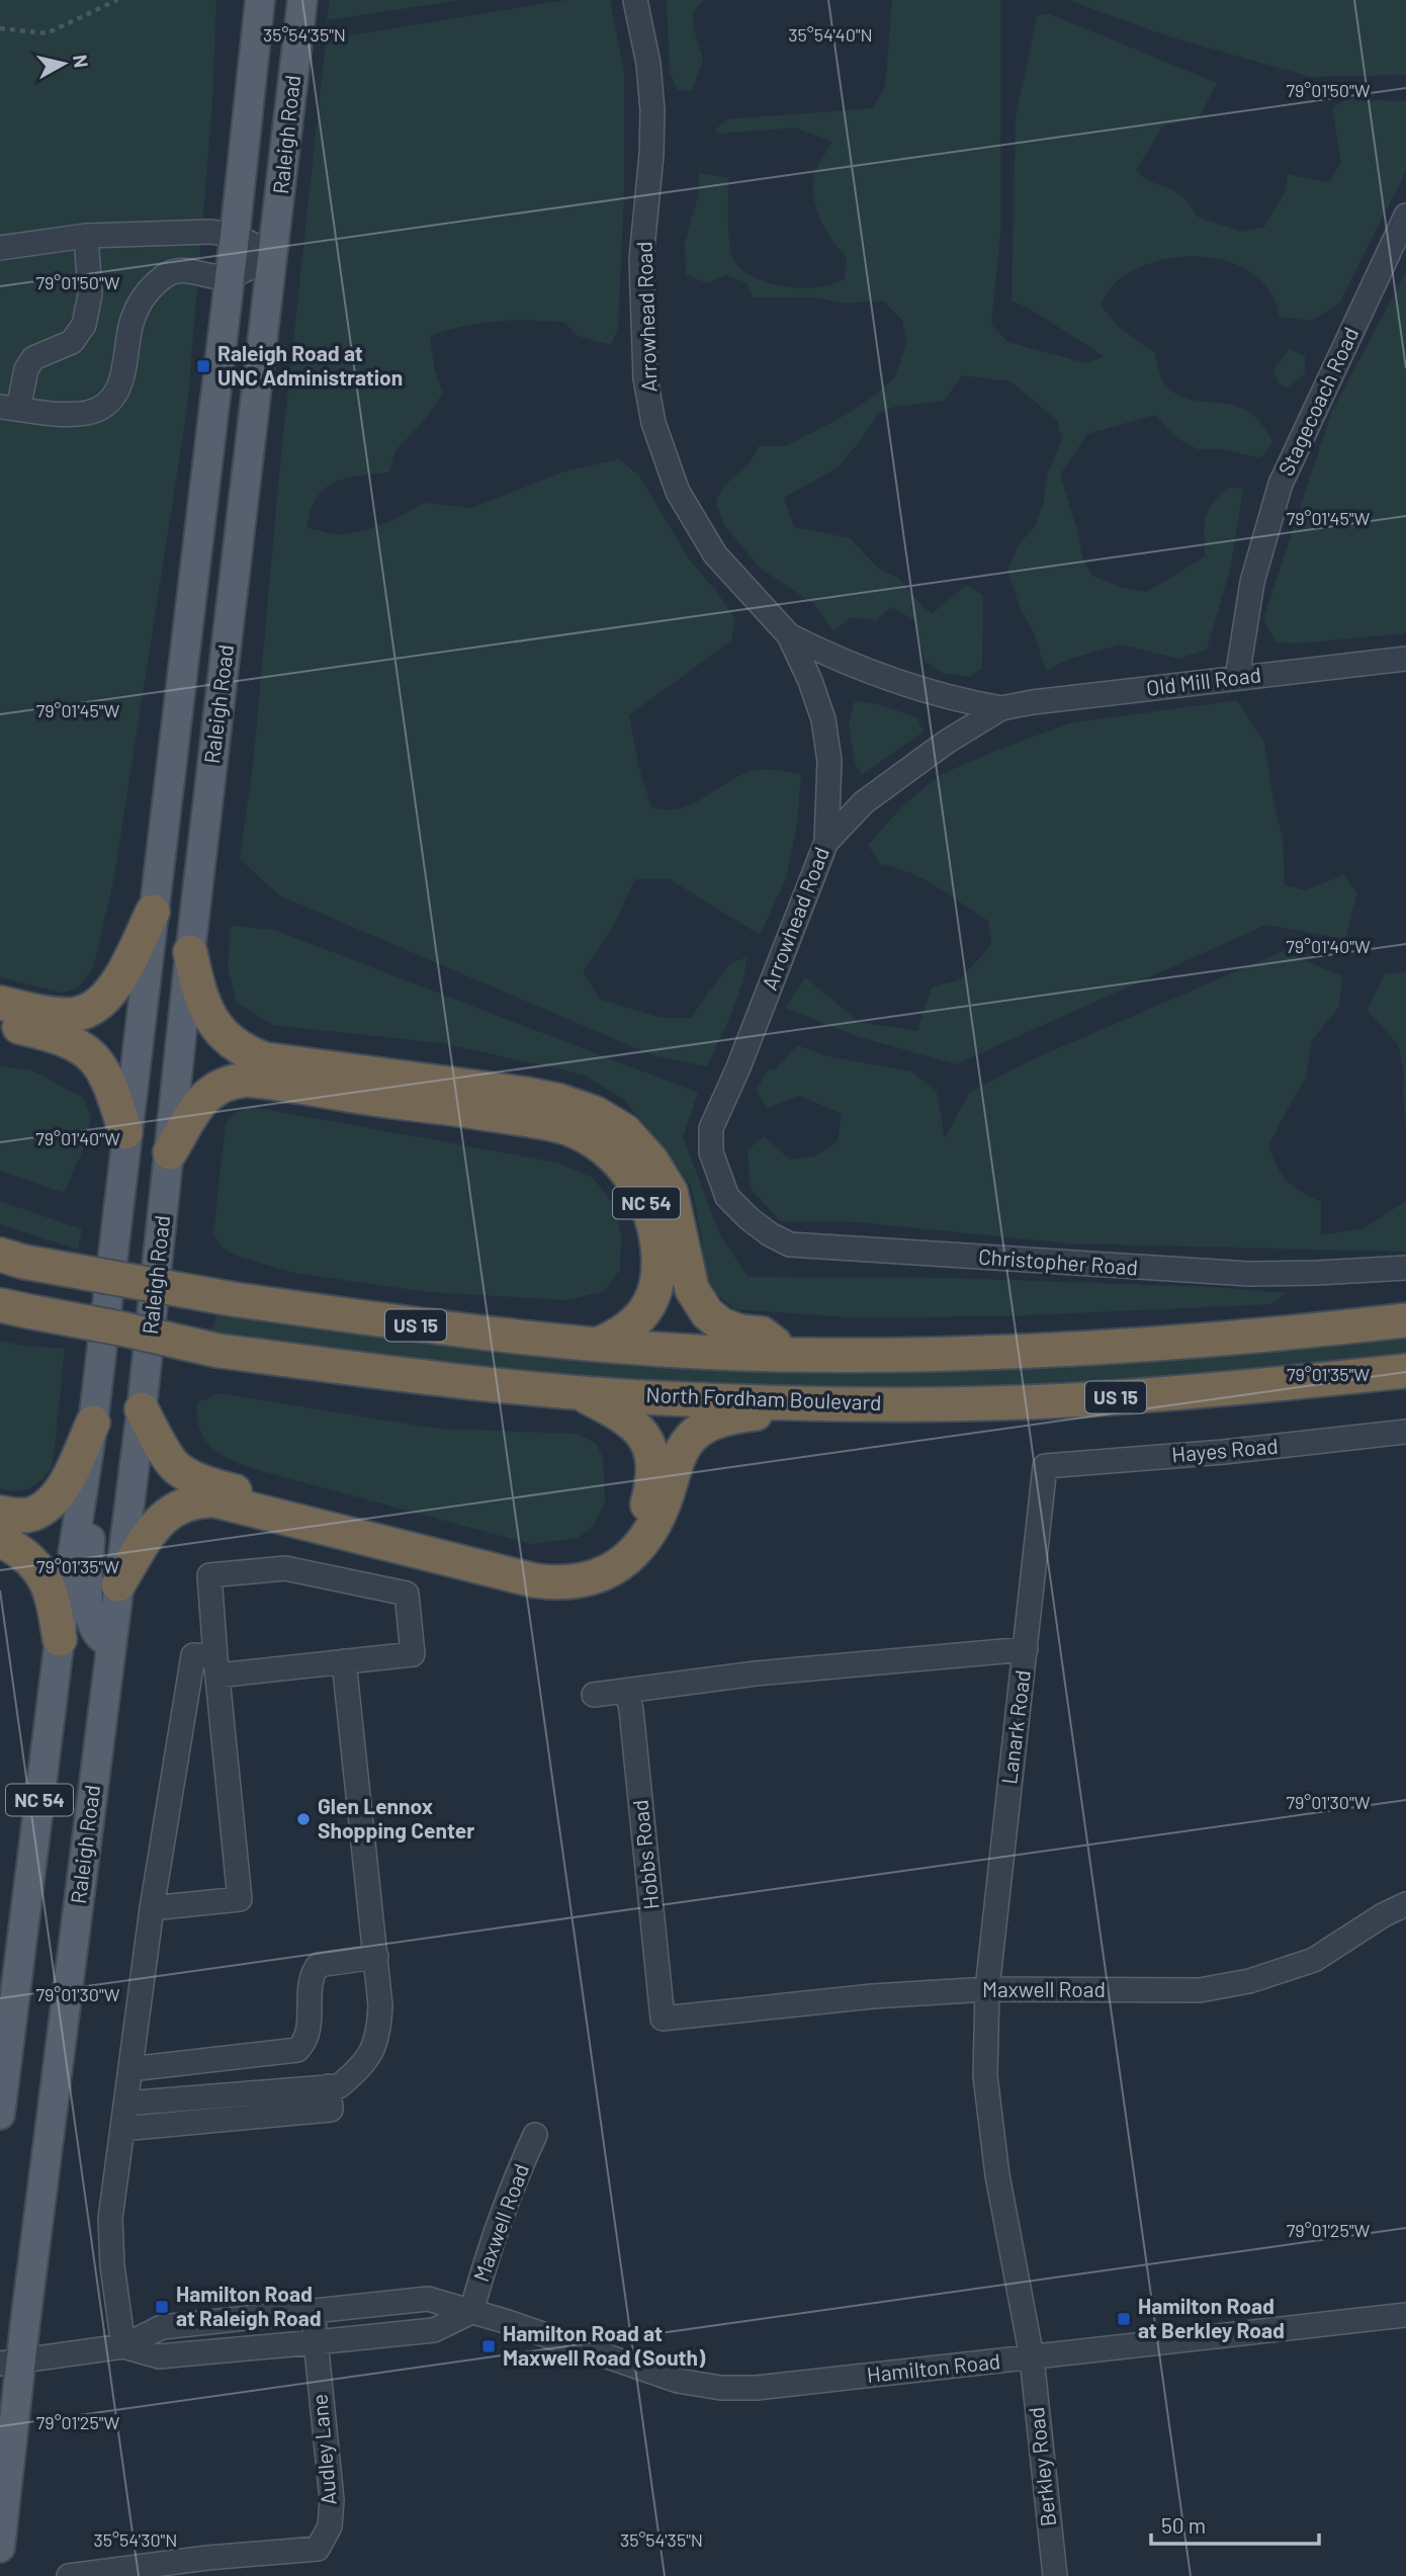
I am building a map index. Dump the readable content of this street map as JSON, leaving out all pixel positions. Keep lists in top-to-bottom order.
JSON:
{
  "streets": {
    "highway": ["NC 54", "US 15", "North Fordham Boulevard"],
    "main road": ["Raleigh Road"],
    "street": [
      "Arrowhead Road",
      "Stagecoach Road",
      "Old Mill Road",
      "Christopher Road",
      "Hayes Road",
      "Lanark Road",
      "Hobbs Road",
      "Maxwell Road",
      "Hamilton Road",
      "Audley Lane",
      "Berkley Road"
    ]
  },
  "crossings": [
    ["Raleigh Road", "NC 54"],
    ["Raleigh Road", "Hamilton Road"],
    ["Arrowhead Road", "Old Mill Road"],
    ["Arrowhead Road", "Christopher Road"],
    ["Stagecoach Road", "Old Mill Road"],
    ["NC 54", "US 15"],
    ["Hayes Road", "Lanark Road"],
    ["Lanark Road", "Maxwell Road"],
    ["Lanark Road", "Hamilton Road"],
    ["Lanark Road", "Berkley Road"],
    ["Hobbs Road", "Maxwell Road"],
    ["Maxwell Road", "Hamilton Road"],
    ["Hamilton Road", "Audley Lane"],
    ["Hamilton Road", "Berkley Road"]
  ],
  "places": {
    "transit": [
      "Raleigh Road at UNC Administration",
      "Hamilton Road at Raleigh Road",
      "Hamilton Road at Berkley Road",
      "Hamilton Road at Maxwell Road (South)"
    ],
    "other": ["Glen Lennox Shopping Center"]
  },
  "scale_bar": "50 m",
  "north": "right",
  "coordinates": [
    "35°54'35\"N",
    "35°54'40\"N",
    "79°01'50\"W",
    "79°01'45\"W",
    "79°01'40\"W",
    "79°01'35\"W",
    "79°01'30\"W",
    "79°01'25\"W",
    "35°54'30\"N"
  ]
}
